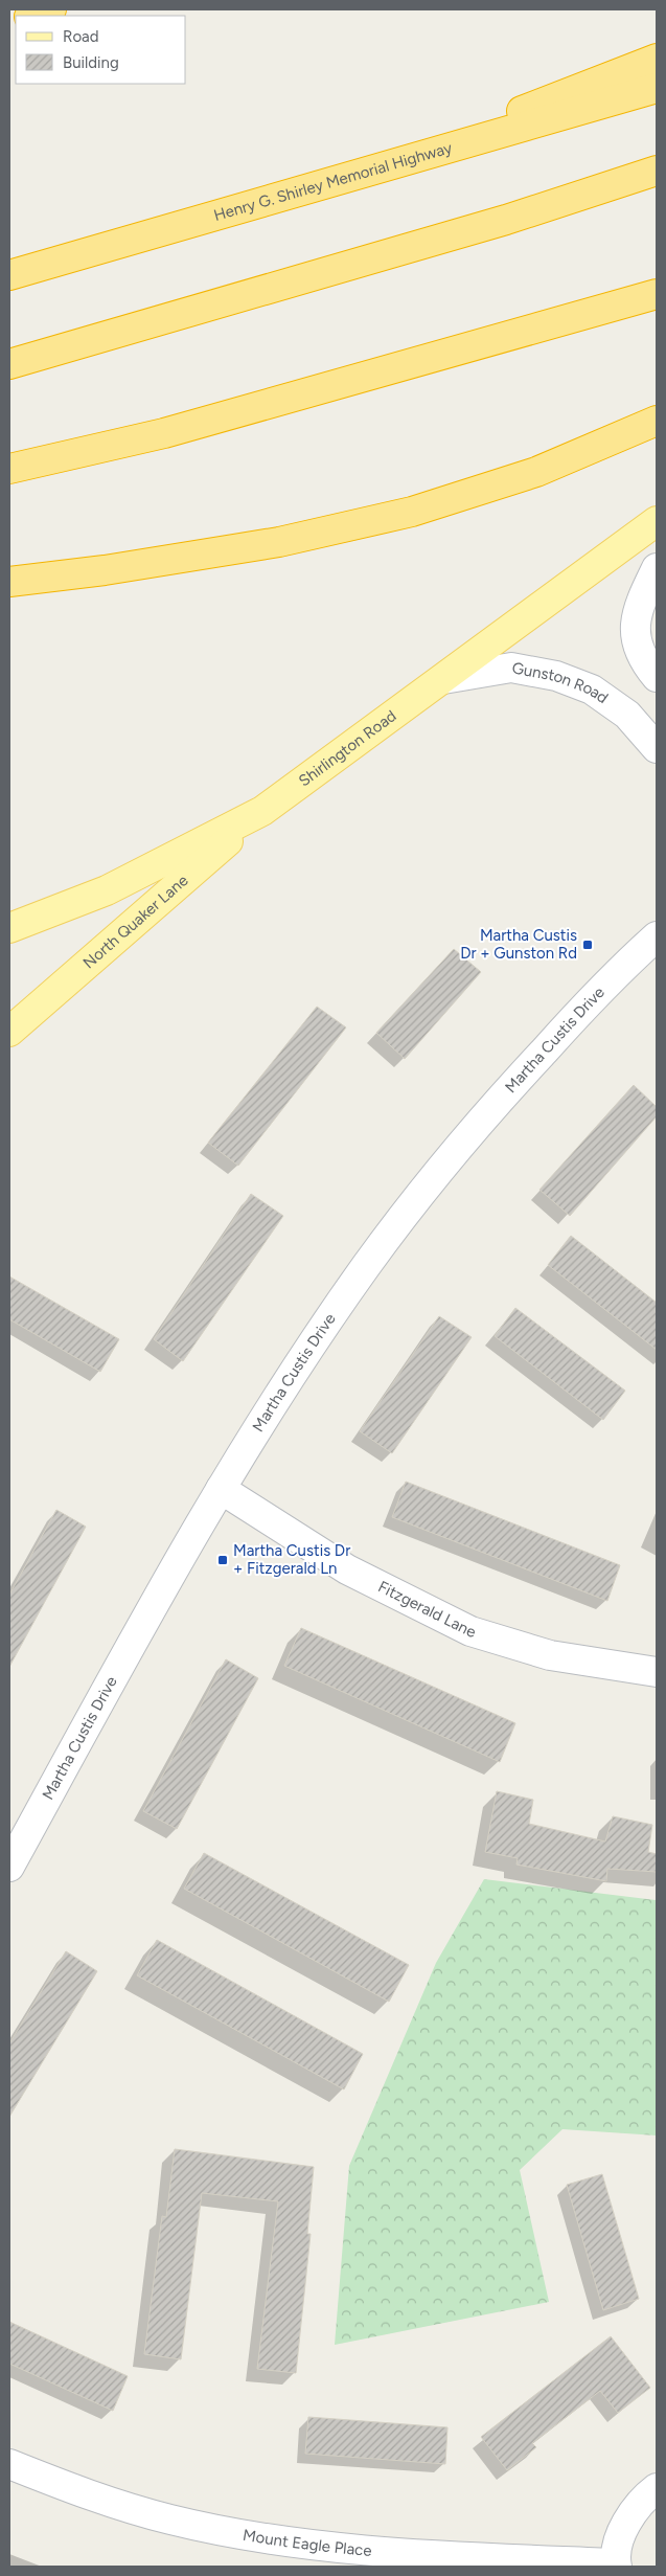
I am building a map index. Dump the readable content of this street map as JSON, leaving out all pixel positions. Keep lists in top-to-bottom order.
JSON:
{
  "streets": {
    "highway": ["Henry G. Shirley Memorial Highway"],
    "main road": ["Shirlington Road", "North Quaker Lane"],
    "street": [
      "Gunston Road",
      "Martha Custis Drive",
      "Fitzgerald Lane",
      "Mount Eagle Place"
    ]
  },
  "crossings": [
    ["Gunston Road", "Shirlington Road"],
    ["Shirlington Road", "North Quaker Lane"],
    ["Martha Custis Drive", "Fitzgerald Lane"]
  ],
  "places": {
    "transit": ["Martha Custis Dr + Gunston Rd", "Martha Custis Dr + Fitzgerald Ln"]
  },
  "legend": ["Road", "Building"]
}
